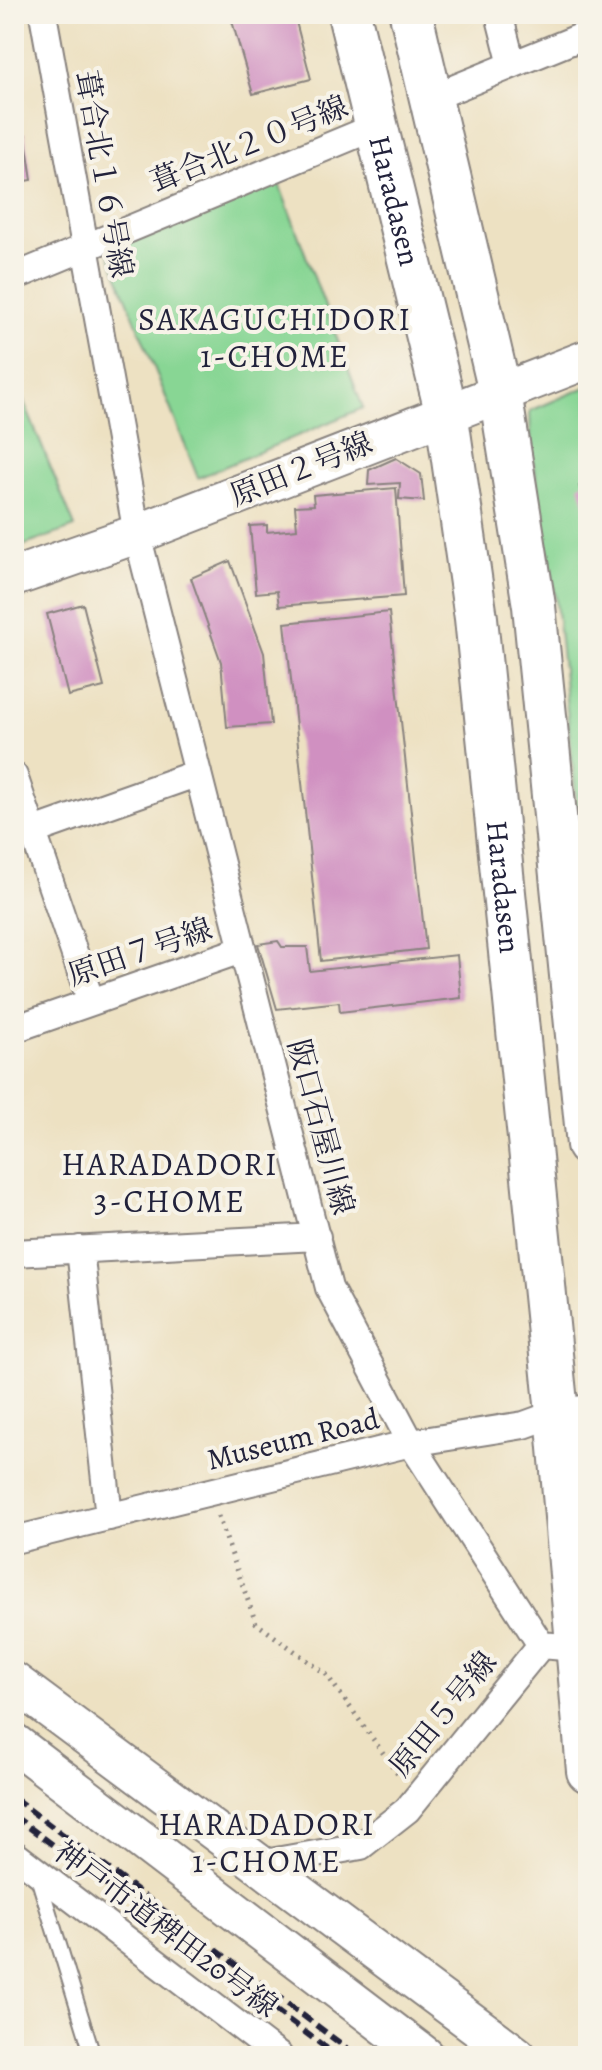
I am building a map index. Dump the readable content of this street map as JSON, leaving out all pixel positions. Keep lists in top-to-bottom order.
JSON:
{
  "streets": {
    "main road": ["Haradasen"],
    "street": [
      "葺合北２０号線",
      "葺合北１６号線",
      "原田２号線",
      "原田７号線",
      "阪口石屋川線",
      "Museum Road",
      "原田５号線",
      "神戸市道稗田20号線"
    ]
  },
  "crossings": [
    ["葺合北２０号線", "葺合北１６号線"],
    ["葺合北２０号線", "Haradasen"],
    ["葺合北１６号線", "原田２号線"],
    ["葺合北１６号線", "阪口石屋川線"],
    ["Haradasen", "原田２号線"],
    ["Haradasen", "阪口石屋川線"],
    ["Haradasen", "Museum Road"],
    ["Haradasen", "原田５号線"],
    ["原田２号線", "阪口石屋川線"],
    ["原田７号線", "阪口石屋川線"],
    ["阪口石屋川線", "Museum Road"],
    ["阪口石屋川線", "原田５号線"]
  ],
  "districts": ["SAKAGUCHIDORI 1-CHOME", "HARADADORI 3-CHOME", "HARADADORI 1-CHOME"]
}
